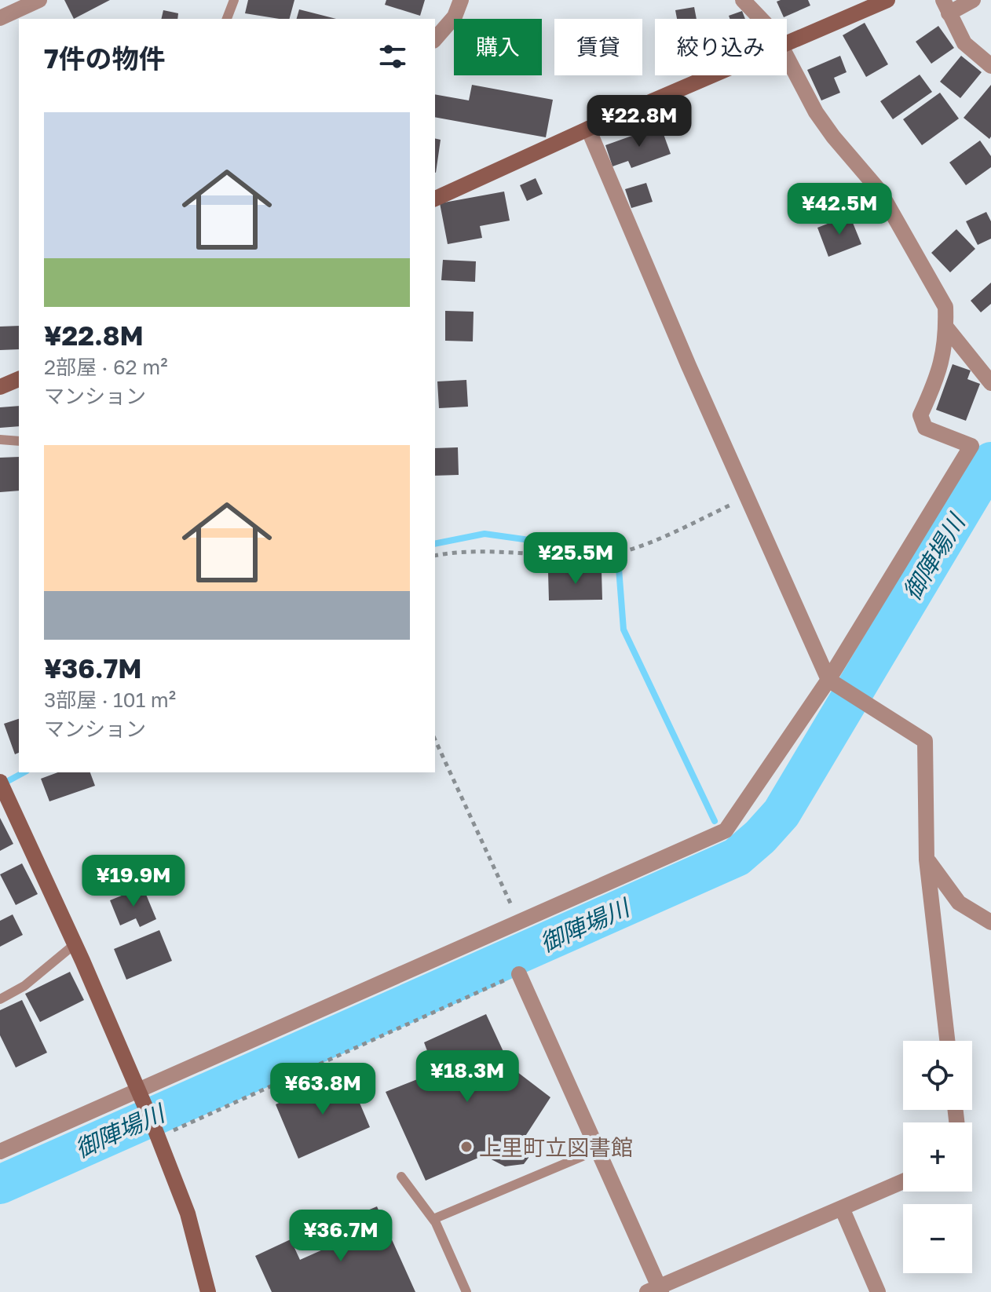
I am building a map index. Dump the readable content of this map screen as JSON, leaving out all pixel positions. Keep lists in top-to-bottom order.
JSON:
{
  "water": ["御陣場川"],
  "places": ["上里町立図書館"],
  "page": {
    "chip": ["購入", "賃貸", "絞り込み"],
    "heading": "7件の物件",
    "list": [
      {
        "name": "¥22.8M",
        "note": "2部屋 · 62 m² · マンション"
      },
      {
        "name": "¥36.7M",
        "note": "3部屋 · 101 m² · マンション"
      }
    ],
    "price": [
      "¥22.8M",
      "¥42.5M",
      "¥25.5M",
      "¥19.9M",
      "¥18.3M",
      "¥63.8M",
      "¥36.7M"
    ],
    "map_buttons": ["+", "−"]
  }
}
